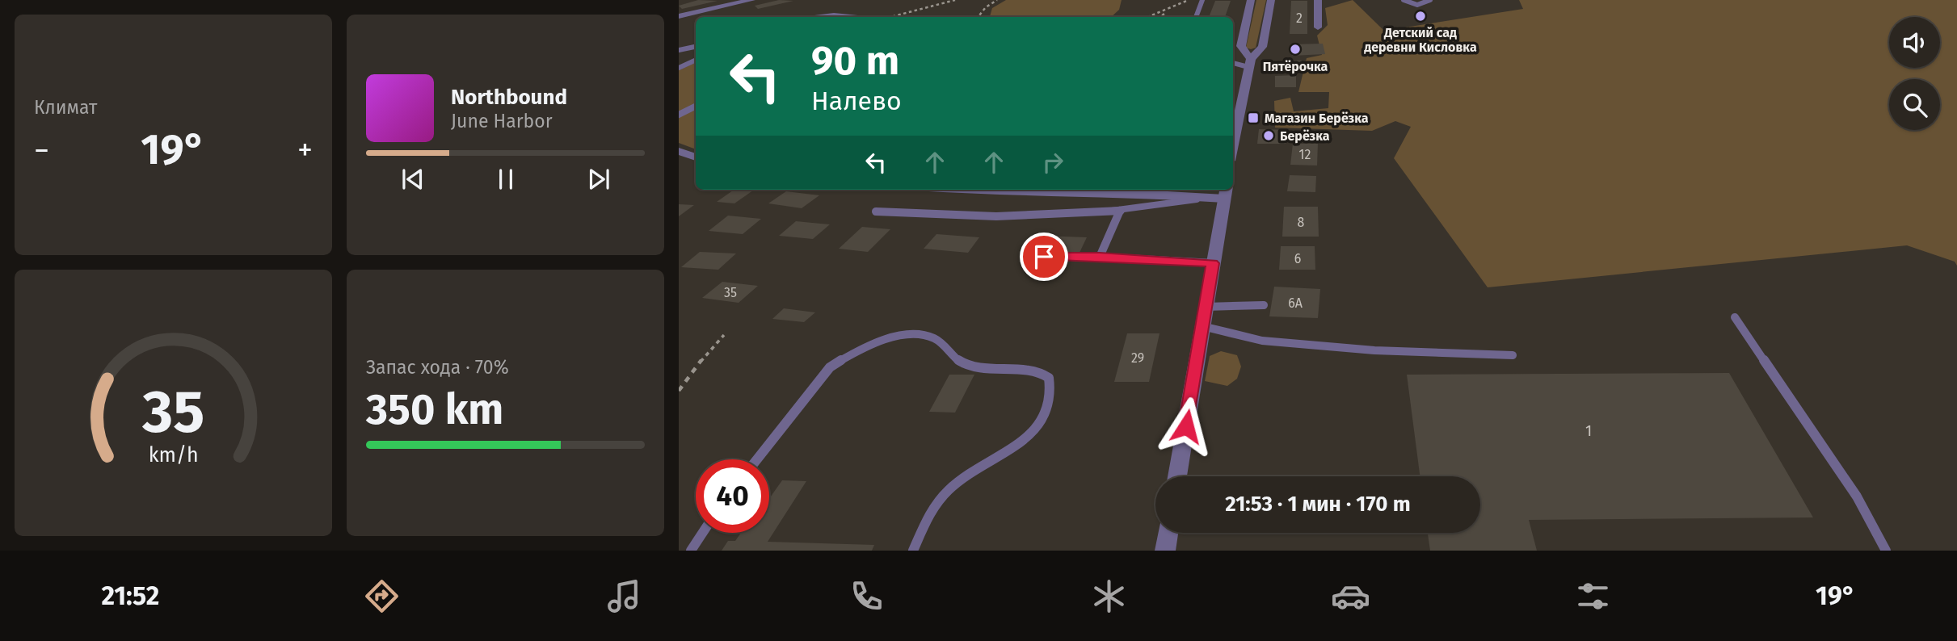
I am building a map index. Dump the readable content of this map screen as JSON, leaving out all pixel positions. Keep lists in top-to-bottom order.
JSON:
{
  "places": {
    "other": ["Детский сад деревни Кисловка", "Пятёрочка", "Берёзка"],
    "transit": ["Магазин Берёзка"]
  },
  "house_numbers": [
    "2",
    "12",
    "8",
    "6",
    "35",
    "6А",
    "29",
    "1"
  ],
  "page": {
    "tile": [
      "Климат",
      ["Запас хода · 70%", "350 km"]
    ],
    "turn": ["90 m", "Налево"],
    "song": ["Northbound", "June Harbor"],
    "heat": ["−", "19°", "+"],
    "limit": "40",
    "trip": "21:53 · 1 мин · 170 m",
    "tabs": ["21:52", "19°"],
    "gauge": ["35", "km/h"]
  }
}
